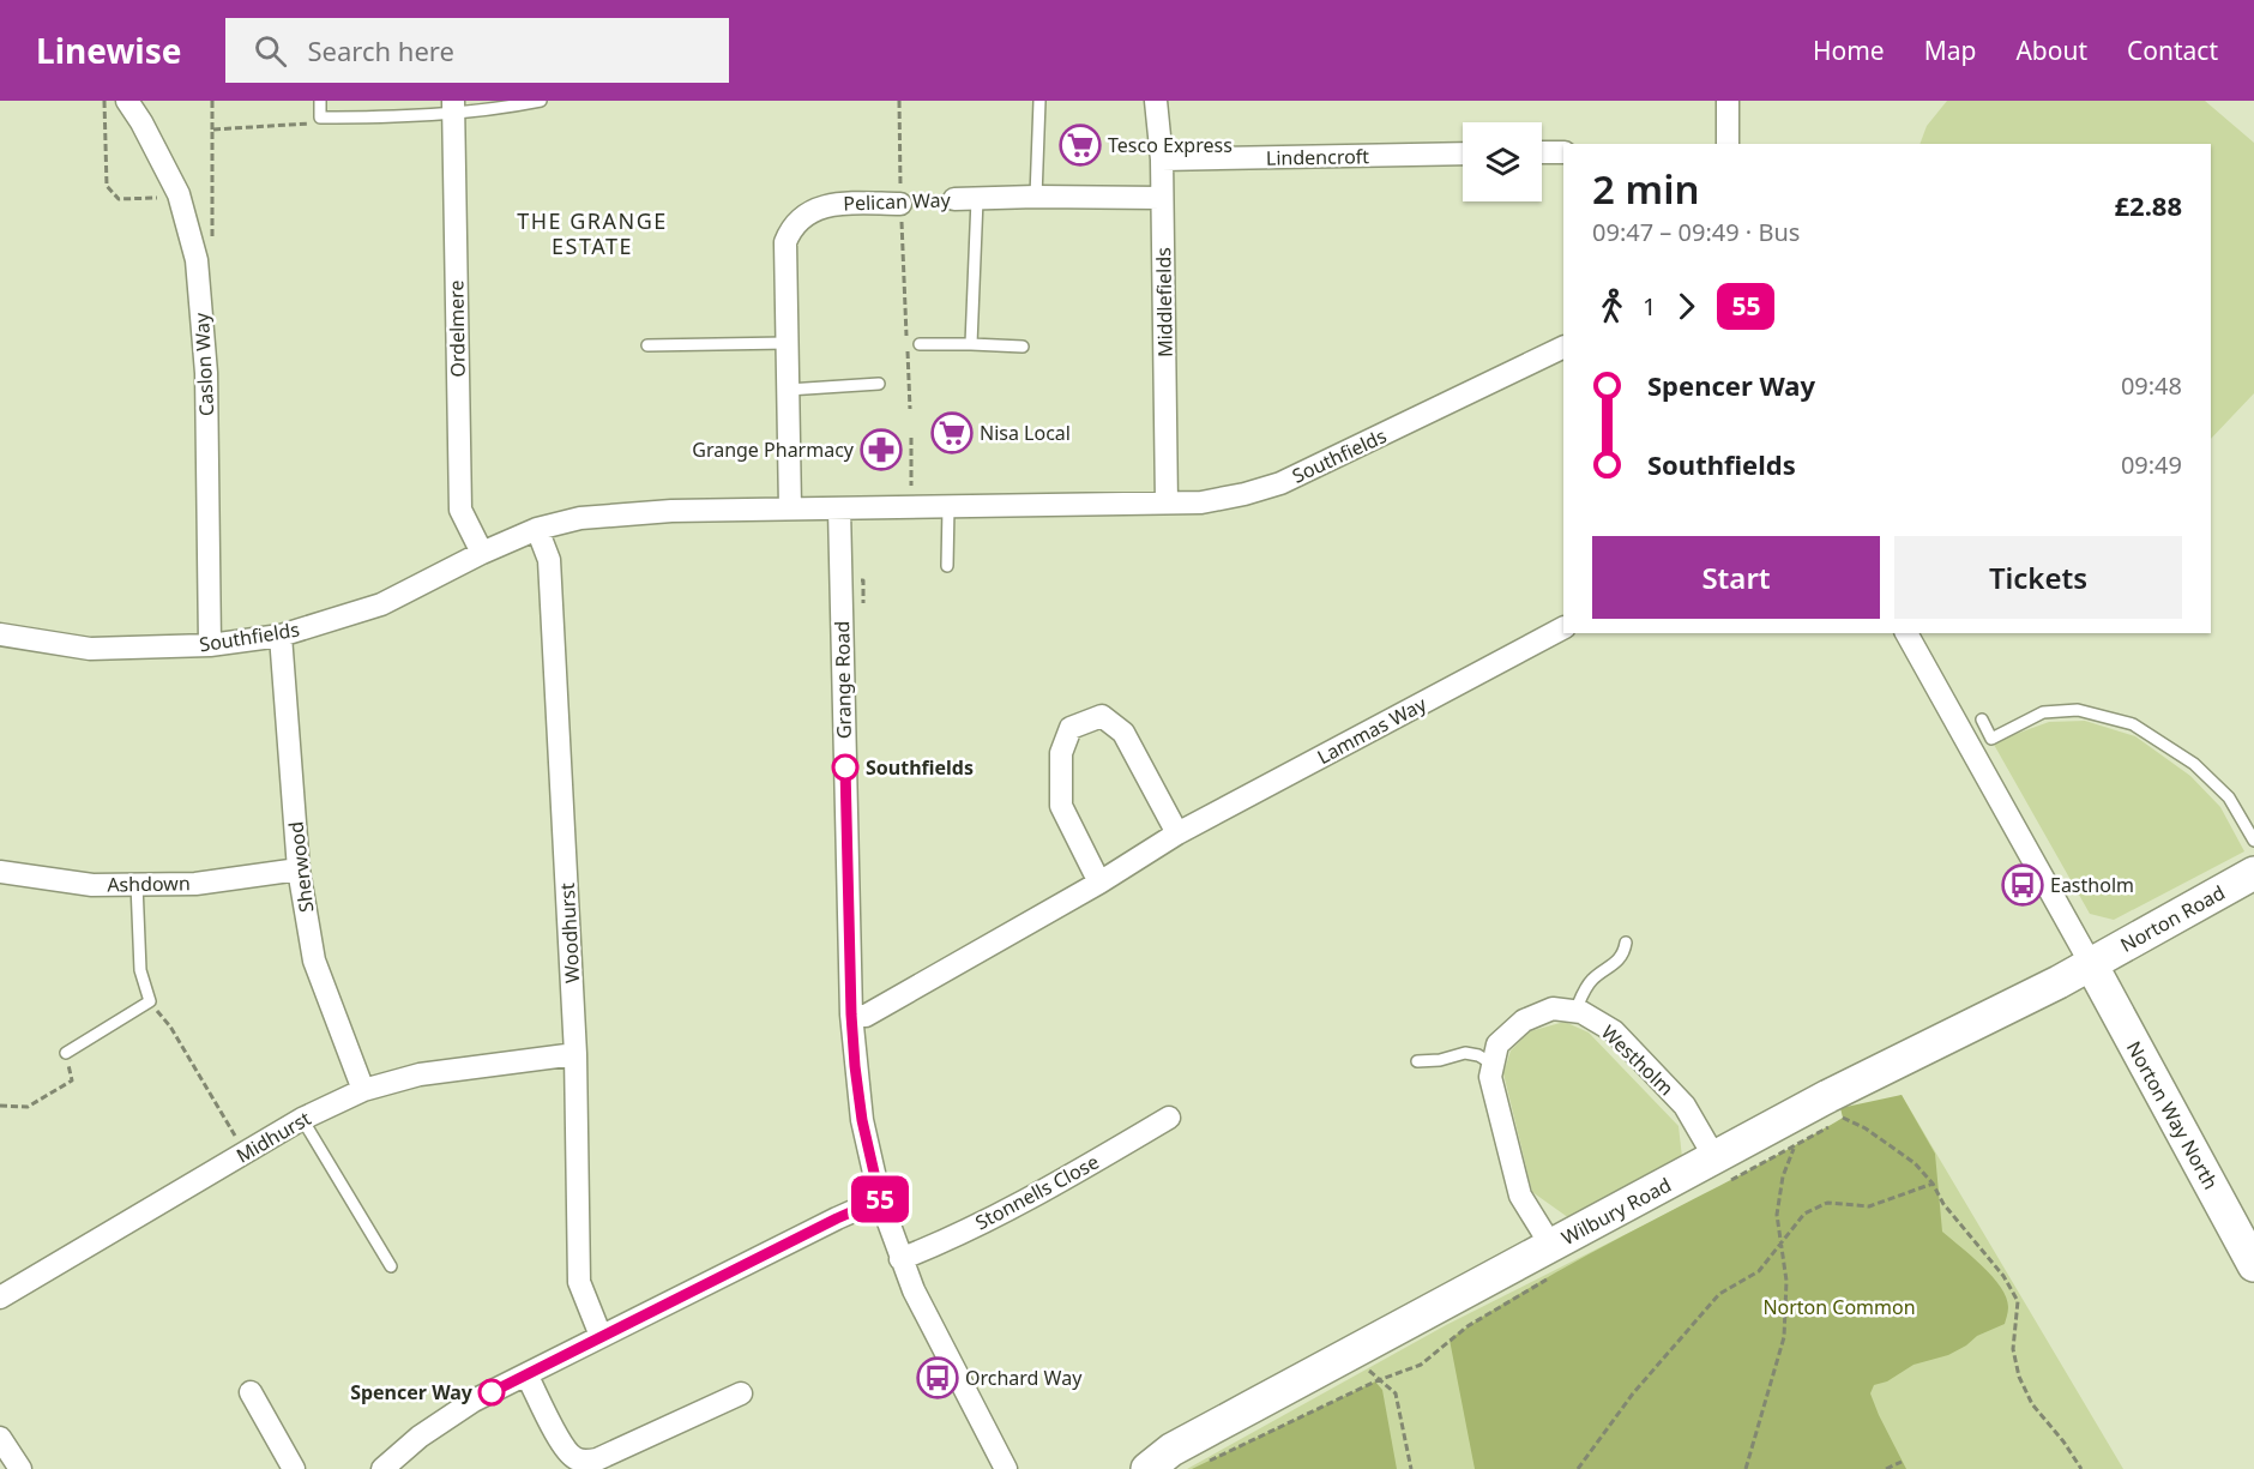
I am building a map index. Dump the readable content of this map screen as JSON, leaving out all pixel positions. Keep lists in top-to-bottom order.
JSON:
{
  "streets": {
    "street": [
      "Lindencroft",
      "Pelican Way",
      "Middlefields",
      "Ordelmere",
      "Caslon Way",
      "Southfields",
      "Grange Road",
      "Lammas Way",
      "Sherwood",
      "Ashdown",
      "Norton Road",
      "Woodhurst",
      "Westholm",
      "Norton Way North",
      "Midhurst",
      "Stonnells Close",
      "Wilbury Road"
    ]
  },
  "crossings": [
    ["Lindencroft", "Middlefields"],
    ["Pelican Way", "Middlefields"],
    ["Pelican Way", "Southfields"],
    ["Middlefields", "Southfields"],
    ["Ordelmere", "Southfields"],
    ["Caslon Way", "Southfields"],
    ["Southfields", "Grange Road"],
    ["Southfields", "Sherwood"],
    ["Southfields", "Woodhurst"],
    ["Grange Road", "Lammas Way"],
    ["Grange Road", "Stonnells Close"],
    ["Sherwood", "Ashdown"],
    ["Sherwood", "Midhurst"],
    ["Norton Road", "Norton Way North"],
    ["Norton Road", "Wilbury Road"],
    ["Woodhurst", "Midhurst"],
    ["Westholm", "Wilbury Road"],
    ["Norton Way North", "Wilbury Road"]
  ],
  "districts": ["THE GRANGE ESTATE"],
  "parks": ["Norton Common"],
  "places": {
    "supermarket": ["Tesco Express", "Nisa Local"],
    "pharmacy": ["Grange Pharmacy"],
    "other": ["Southfields", "Spencer Way"],
    "bus stop": ["Eastholm", "Orchard Way"]
  },
  "lines": ["bus line 55"],
  "page": {
    "header": "Linewise",
    "search": "Search here",
    "nav": [
      "Home",
      "Map",
      "About",
      "Contact"
    ],
    "on_map": "55",
    "heading": ["2 min", "09:47 – 09:49 · Bus", "£2.88"],
    "legs": ["1", "55"],
    "list": [
      {
        "name": "Spencer Way",
        "value": "09:48"
      },
      {
        "name": "Southfields",
        "value": "09:49"
      }
    ],
    "buttons": ["Start", "Tickets"]
  }
}
